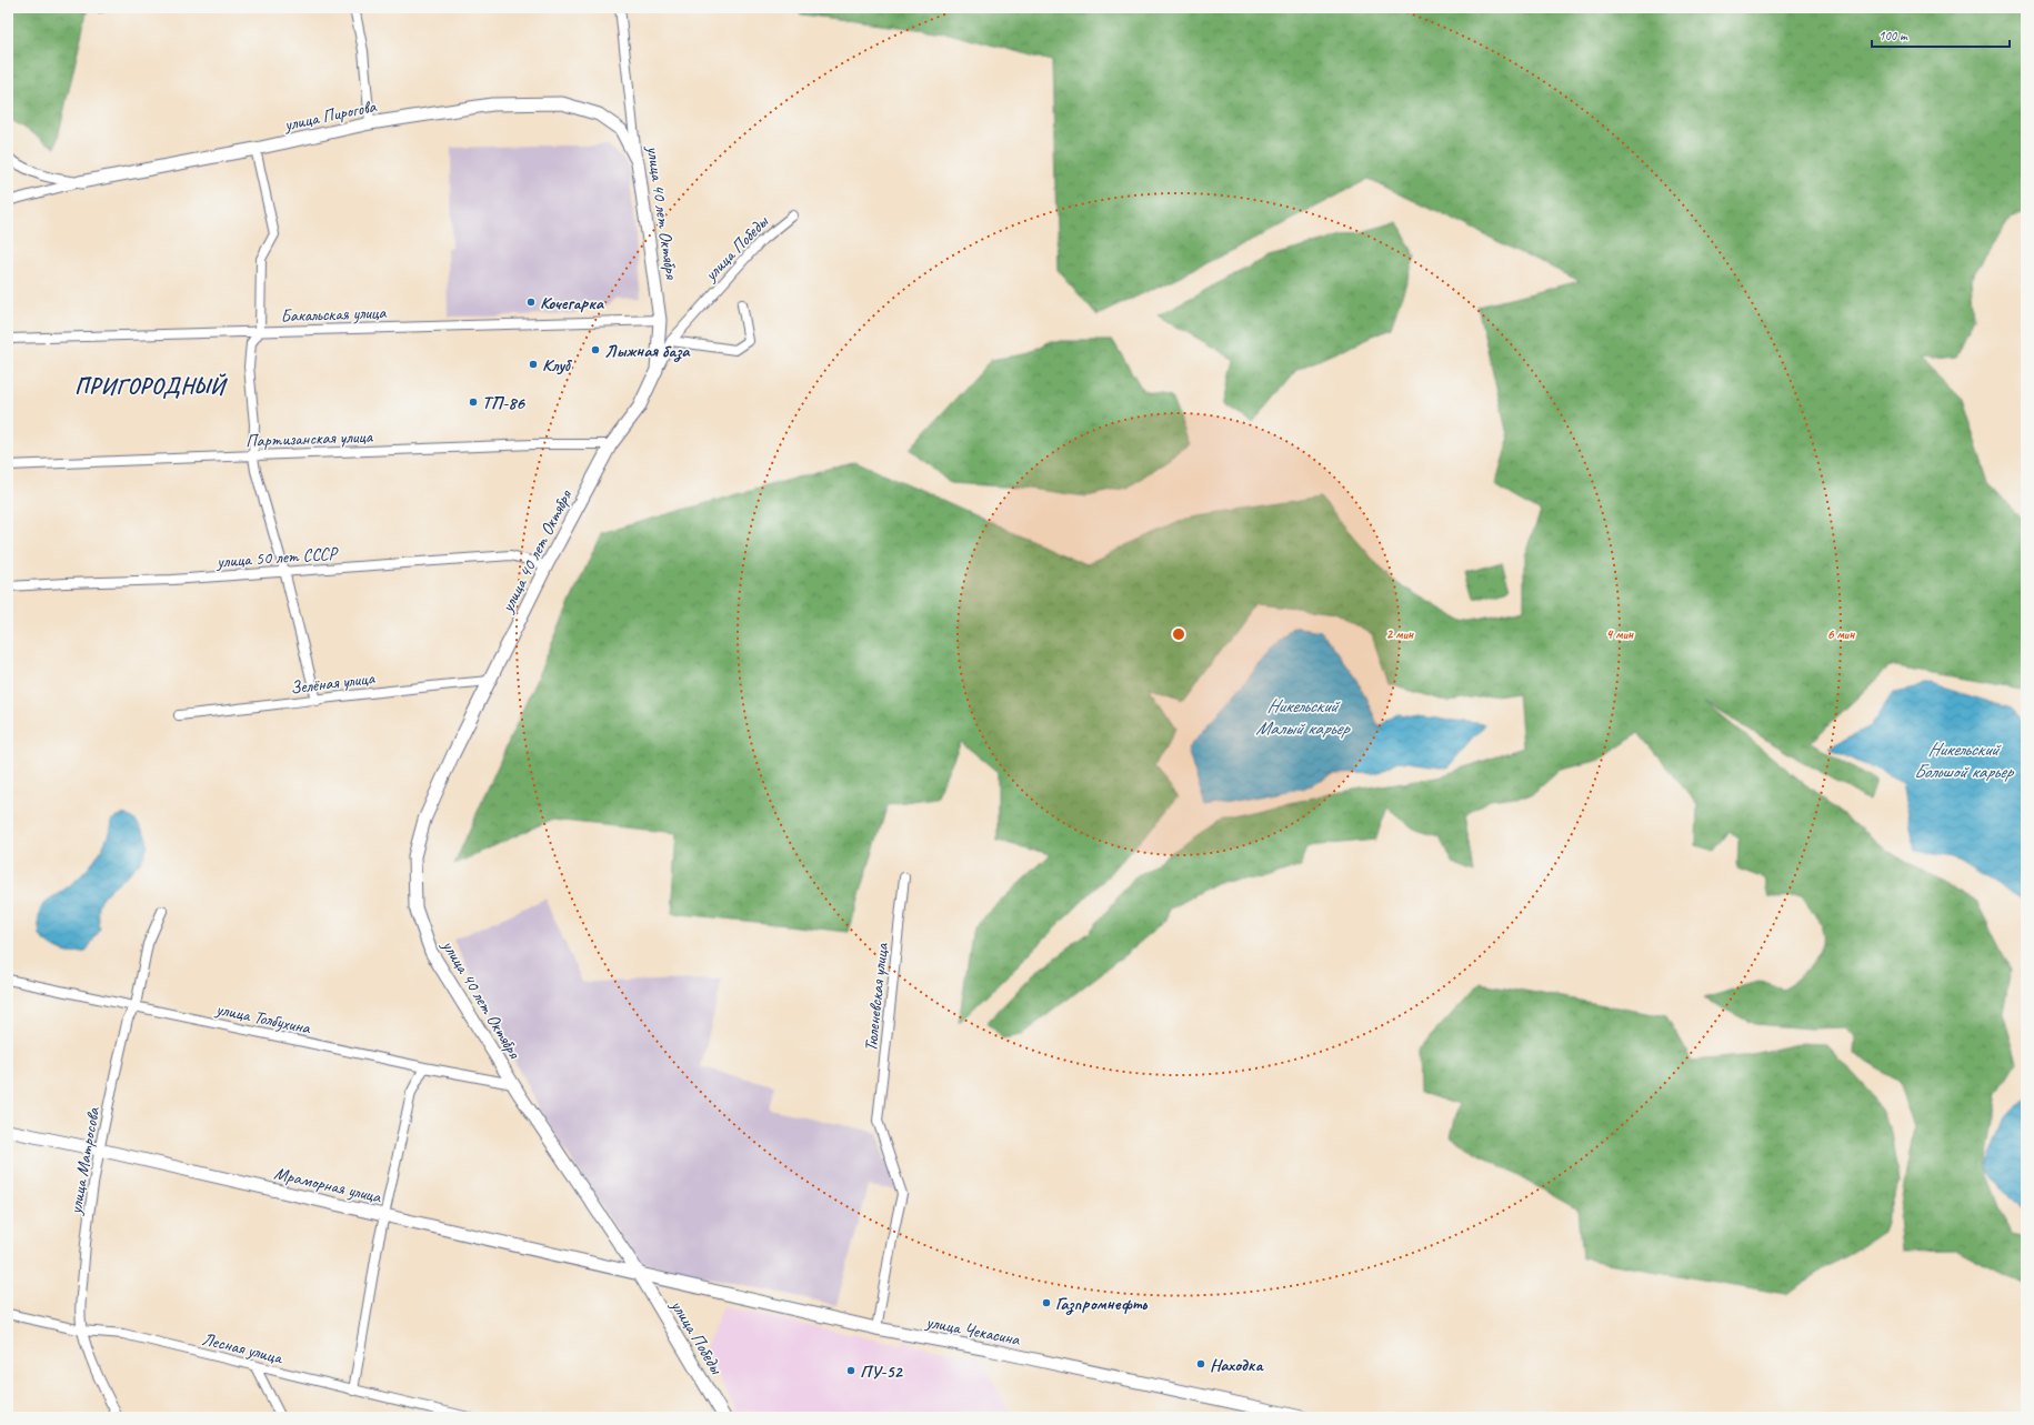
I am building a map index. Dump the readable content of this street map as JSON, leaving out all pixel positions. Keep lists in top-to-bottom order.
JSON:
{
  "streets": {
    "street": [
      "улица Пирогова",
      "улица 40 лет Октября",
      "улица Победы",
      "Бакальская улица",
      "Партизанская улица",
      "улица 50 лет СССР",
      "Зелёная улица",
      "Тюленевская улица",
      "улица Толбухина",
      "улица Матросова",
      "Мраморная улица",
      "улица Чекасина",
      "Лесная улица"
    ]
  },
  "crossings": [
    ["улица Пирогова", "улица 40 лет Октября"],
    ["улица 40 лет Октября", "улица Победы"],
    ["улица 40 лет Октября", "Бакальская улица"],
    ["улица 40 лет Октября", "Партизанская улица"],
    ["улица 40 лет Октября", "улица 50 лет СССР"],
    ["улица 40 лет Октября", "Зелёная улица"],
    ["улица 40 лет Октября", "улица Толбухина"],
    ["улица 40 лет Октября", "Мраморная улица"],
    ["улица 40 лет Октября", "улица Чекасина"],
    ["улица Победы", "Мраморная улица"],
    ["улица Победы", "улица Чекасина"],
    ["Тюленевская улица", "улица Чекасина"],
    ["улица Толбухина", "улица Матросова"],
    ["улица Матросова", "Мраморная улица"],
    ["улица Матросова", "Лесная улица"],
    ["Мраморная улица", "улица Чекасина"]
  ],
  "districts": ["ПРИГОРОДНЫЙ"],
  "water": ["Никельский Малый карьер", "Никельский Большой карьер"],
  "places": [
    "Кочегарка",
    "Лыжная база",
    "Клуб",
    "ТП-86",
    "Газпромнефть",
    "Находка",
    "ПУ-52"
  ],
  "scale_bar": "100 m",
  "rings": ["2 мин", "4 мин", "6 мин"]
}
